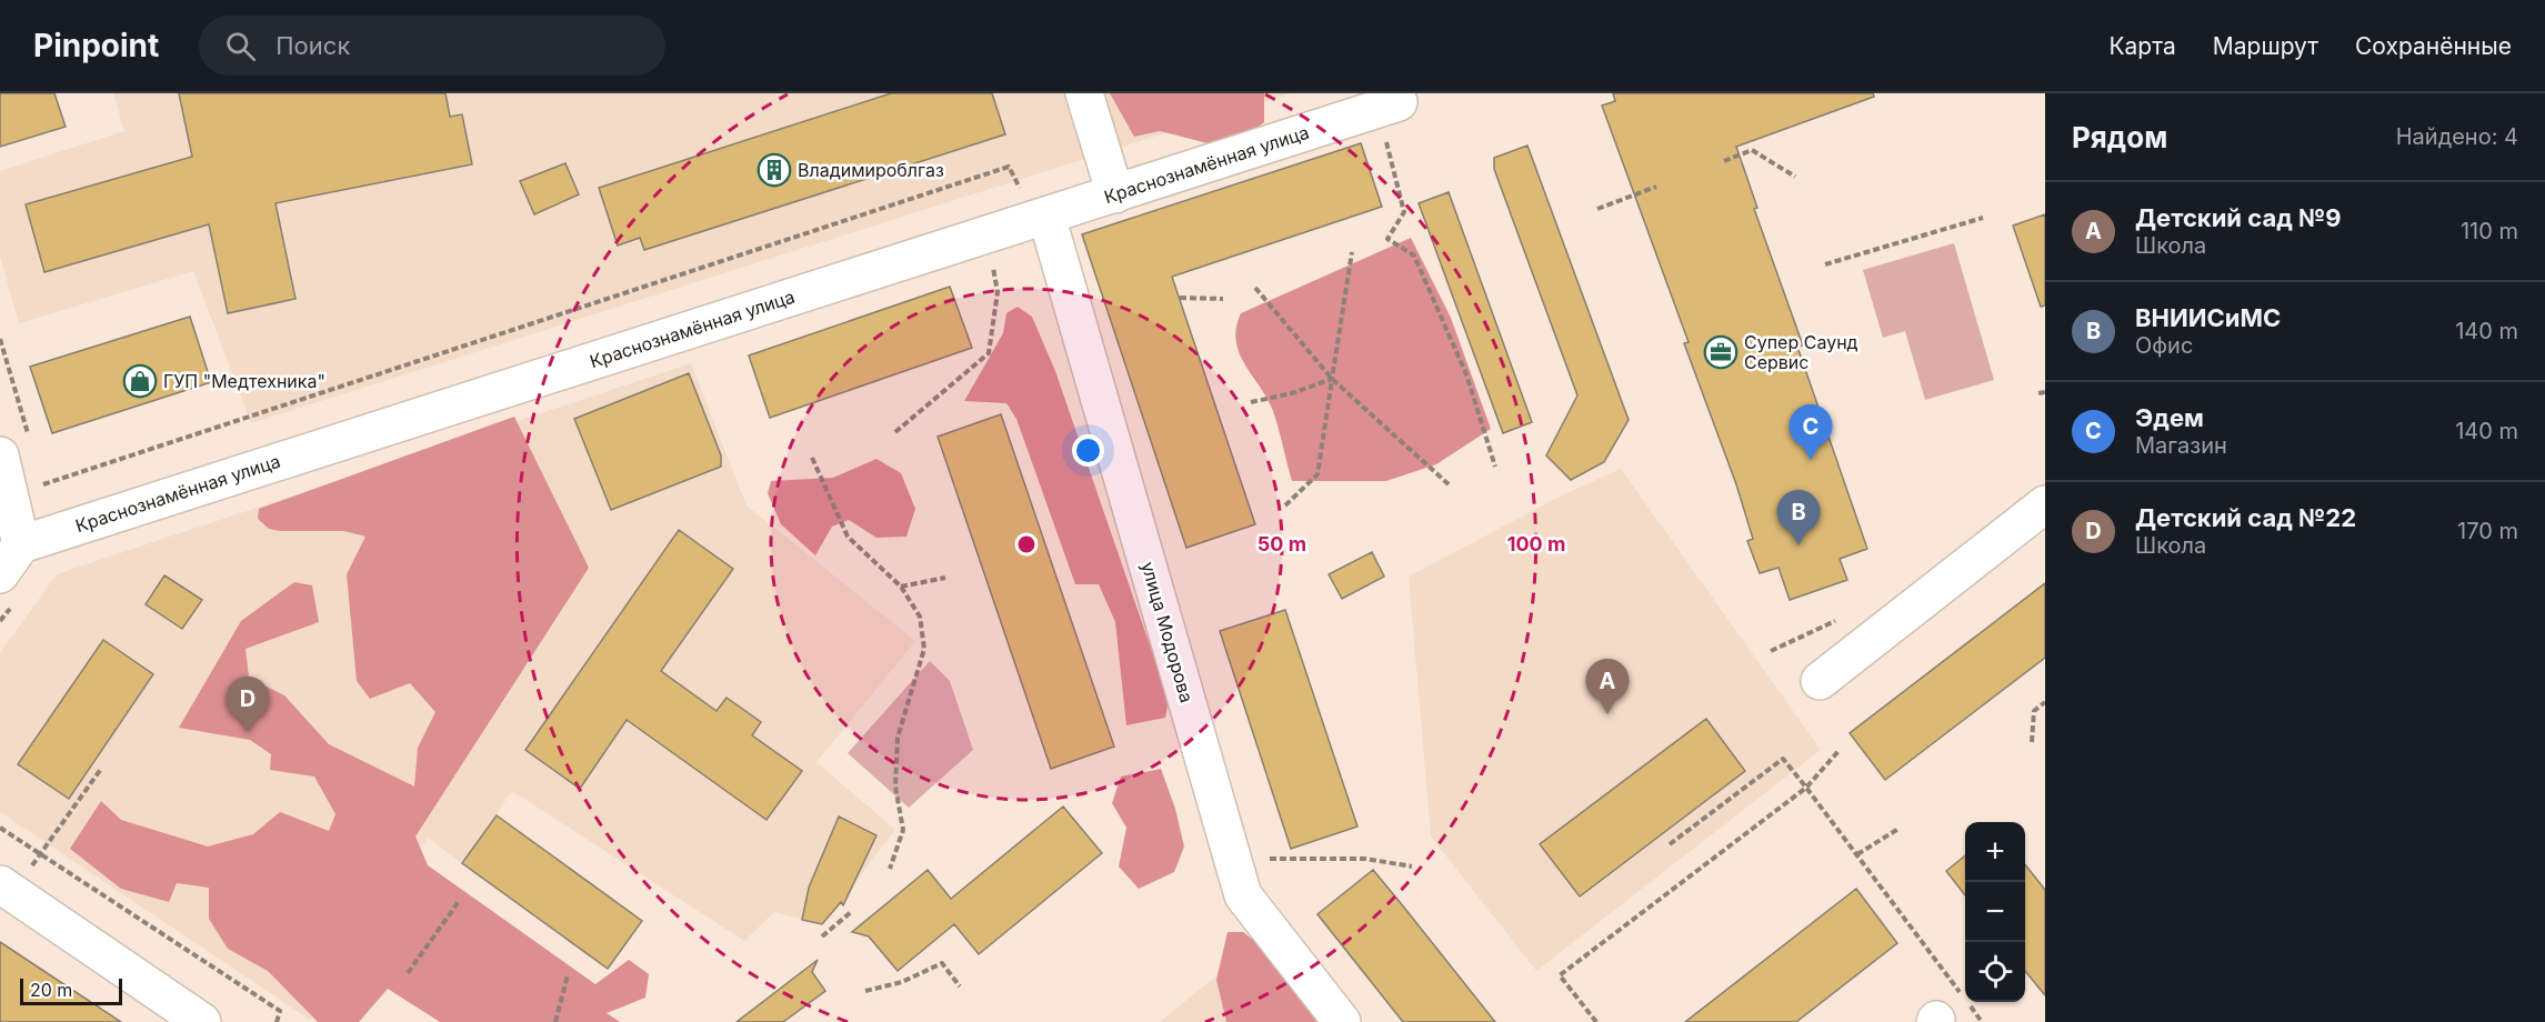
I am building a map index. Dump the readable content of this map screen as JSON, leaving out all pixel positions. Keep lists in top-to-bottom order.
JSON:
{
  "streets": {
    "street": ["Краснознамённая улица", "улица Модорова"]
  },
  "crossings": [
    ["Краснознамённая улица", "улица Модорова"]
  ],
  "places": {
    "building": ["Владимироблгаз"],
    "office": ["Супер Саунд Сервис"],
    "shop": ["ГУП \"Медтехника\""]
  },
  "scale_bar": "20 m",
  "page": {
    "header": "Pinpoint",
    "search": "Поиск",
    "nav": ["Карта", "Маршрут", "Сохранённые"],
    "heading": ["Рядом", "Найдено: 4"],
    "list": [
      {
        "mark": "A",
        "name": "Детский сад №9",
        "note": "Школа",
        "value": "110 m"
      },
      {
        "mark": "B",
        "name": "ВНИИСиМС",
        "note": "Офис",
        "value": "140 m"
      },
      {
        "mark": "C",
        "name": "Эдем",
        "note": "Магазин",
        "value": "140 m"
      },
      {
        "mark": "D",
        "name": "Детский сад №22",
        "note": "Школа",
        "value": "170 m"
      }
    ],
    "pins": [
      "C",
      "B",
      "A",
      "D"
    ],
    "map_buttons": ["+", "−"],
    "scale": "20 m"
  },
  "rings": ["50 m", "100 m"]
}
